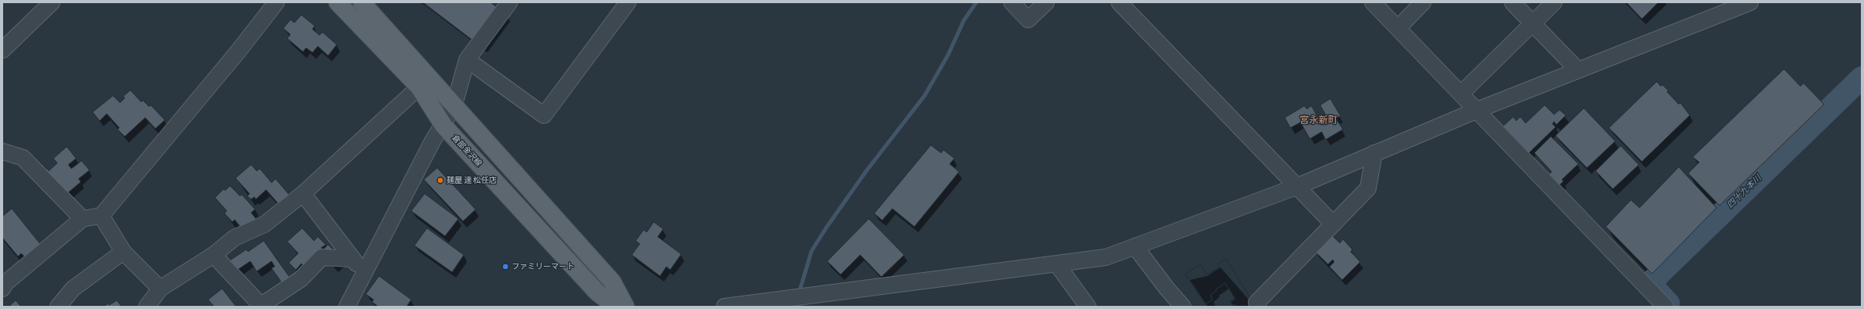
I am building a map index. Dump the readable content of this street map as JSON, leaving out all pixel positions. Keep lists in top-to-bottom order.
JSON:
{
  "streets": {
    "main road": ["倉部金沢線"]
  },
  "districts": ["宮永新町"],
  "water": ["四十九本川"],
  "places": ["麺屋 達 松任店", "ファミリーマート"]
}
